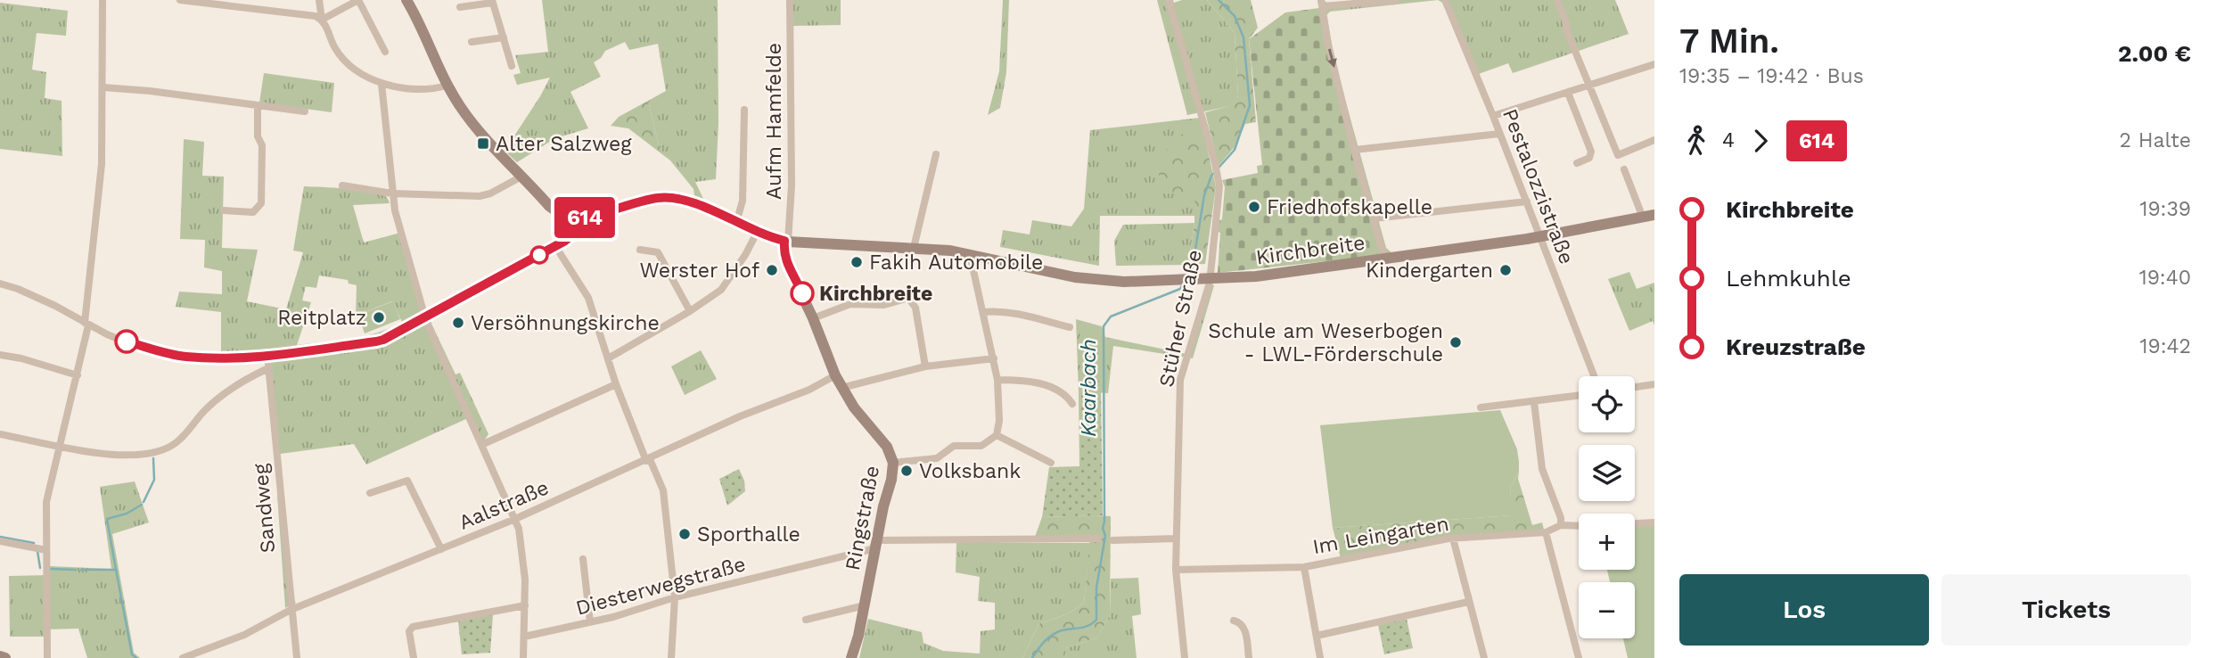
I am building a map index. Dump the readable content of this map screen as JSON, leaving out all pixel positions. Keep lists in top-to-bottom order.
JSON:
{
  "streets": {
    "street": [
      "Aufm Hamfelde",
      "Pestalozzistraße",
      "Kirchbreite",
      "Stüher Straße",
      "Aalstraße",
      "Sandweg",
      "Ringstraße",
      "Im Leingarten",
      "Diesterwegstraße"
    ]
  },
  "crossings": [
    ["Aufm Hamfelde", "Kirchbreite"],
    ["Aufm Hamfelde", "Ringstraße"],
    ["Pestalozzistraße", "Kirchbreite"],
    ["Kirchbreite", "Stüher Straße"],
    ["Kirchbreite", "Ringstraße"],
    ["Stüher Straße", "Im Leingarten"],
    ["Aalstraße", "Sandweg"],
    ["Aalstraße", "Ringstraße"],
    ["Ringstraße", "Diesterwegstraße"]
  ],
  "water": ["Kaarbach"],
  "places": {
    "transit": ["Alter Salzweg"],
    "other": [
      "Friedhofskapelle",
      "Fakih Automobile",
      "Werster Hof",
      "Kindergarten",
      "Kirchbreite",
      "Reitplatz",
      "Versöhnungskirche",
      "Schule am Weserbogen - LWL-Förderschule",
      "Volksbank",
      "Sporthalle"
    ]
  },
  "lines": ["bus line 614"],
  "page": {
    "on_map": "614",
    "heading": ["7 Min.", "19:35 – 19:42 · Bus", "2.00 €"],
    "legs": ["4", "614", "2 Halte"],
    "list": [
      {
        "name": "Kirchbreite",
        "value": "19:39"
      },
      {
        "name": "Lehmkuhle",
        "value": "19:40"
      },
      {
        "name": "Kreuzstraße",
        "value": "19:42"
      }
    ],
    "map_buttons": ["+", "−"],
    "buttons": ["Los", "Tickets"]
  }
}
